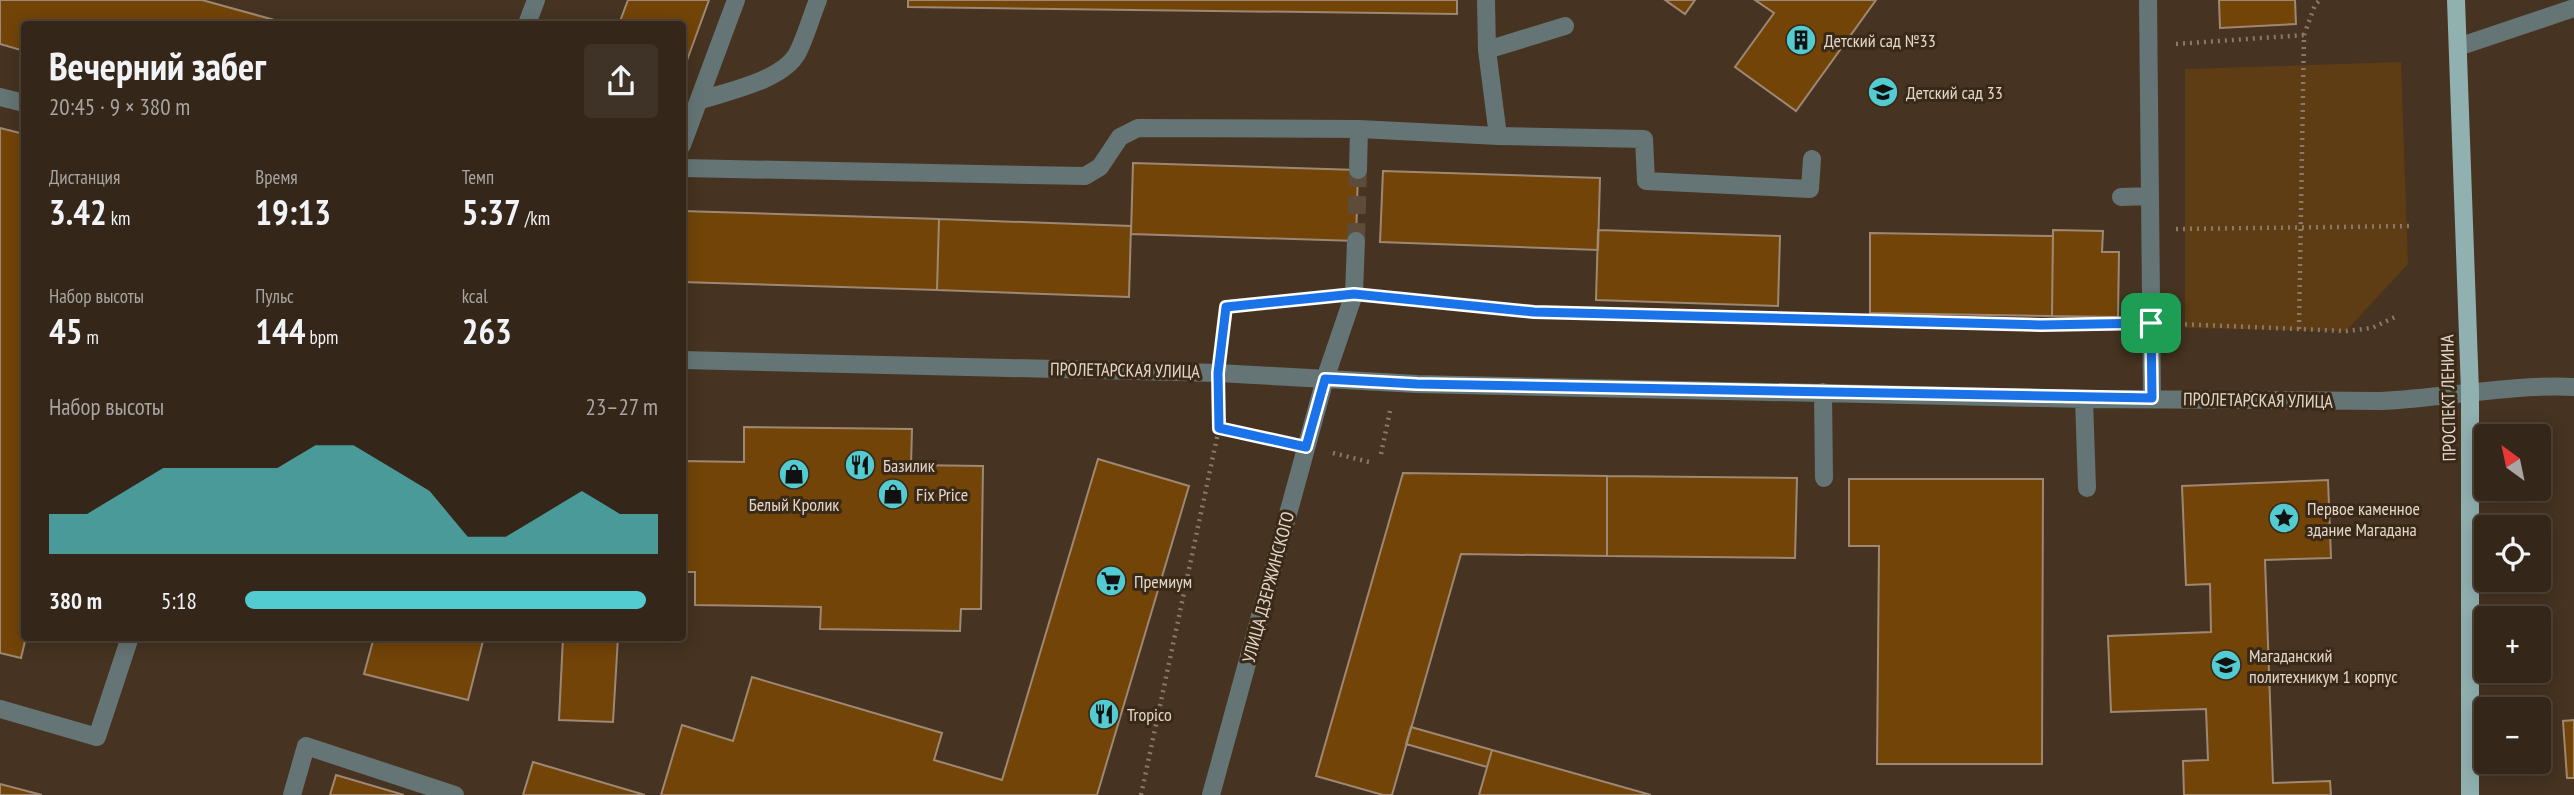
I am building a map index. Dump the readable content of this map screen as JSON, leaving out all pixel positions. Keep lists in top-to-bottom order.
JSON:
{
  "streets": {
    "main road": ["ПРОСПЕКТ ЛЕНИНА"],
    "street": ["ПРОЛЕТАРСКАЯ УЛИЦА", "УЛИЦА ДЗЕРЖИНСКОГО"]
  },
  "crossings": [
    ["ПРОЛЕТАРСКАЯ УЛИЦА", "ПРОСПЕКТ ЛЕНИНА"],
    ["ПРОЛЕТАРСКАЯ УЛИЦА", "УЛИЦА ДЗЕРЖИНСКОГО"]
  ],
  "places": {
    "building": ["Детский сад №33"],
    "school or university": ["Детский сад 33", "Магаданский политехникум 1 корпус"],
    "restaurant": ["Базилик", "Tropico"],
    "shop": ["Белый Кролик", "Fix Price"],
    "place": ["Первое каменное здание Магадана"],
    "supermarket": ["Премиум"]
  },
  "north": "top left",
  "page": {
    "heading": ["Вечерний забег", "20:45 · 9 × 380 m"],
    "stats": [
      ["Дистанция", "3.42 km"],
      ["Время", "19:13"],
      ["Темп", "5:37 /km"],
      ["Набор высоты", "45 m"],
      ["Пульс", "144 bpm"],
      ["kcal", "263"]
    ],
    "chart": ["Набор высоты", "23–27 m"],
    "map_buttons": ["+", "−"],
    "list": [
      {
        "name": "380 m",
        "note": "5:18"
      }
    ]
  }
}
